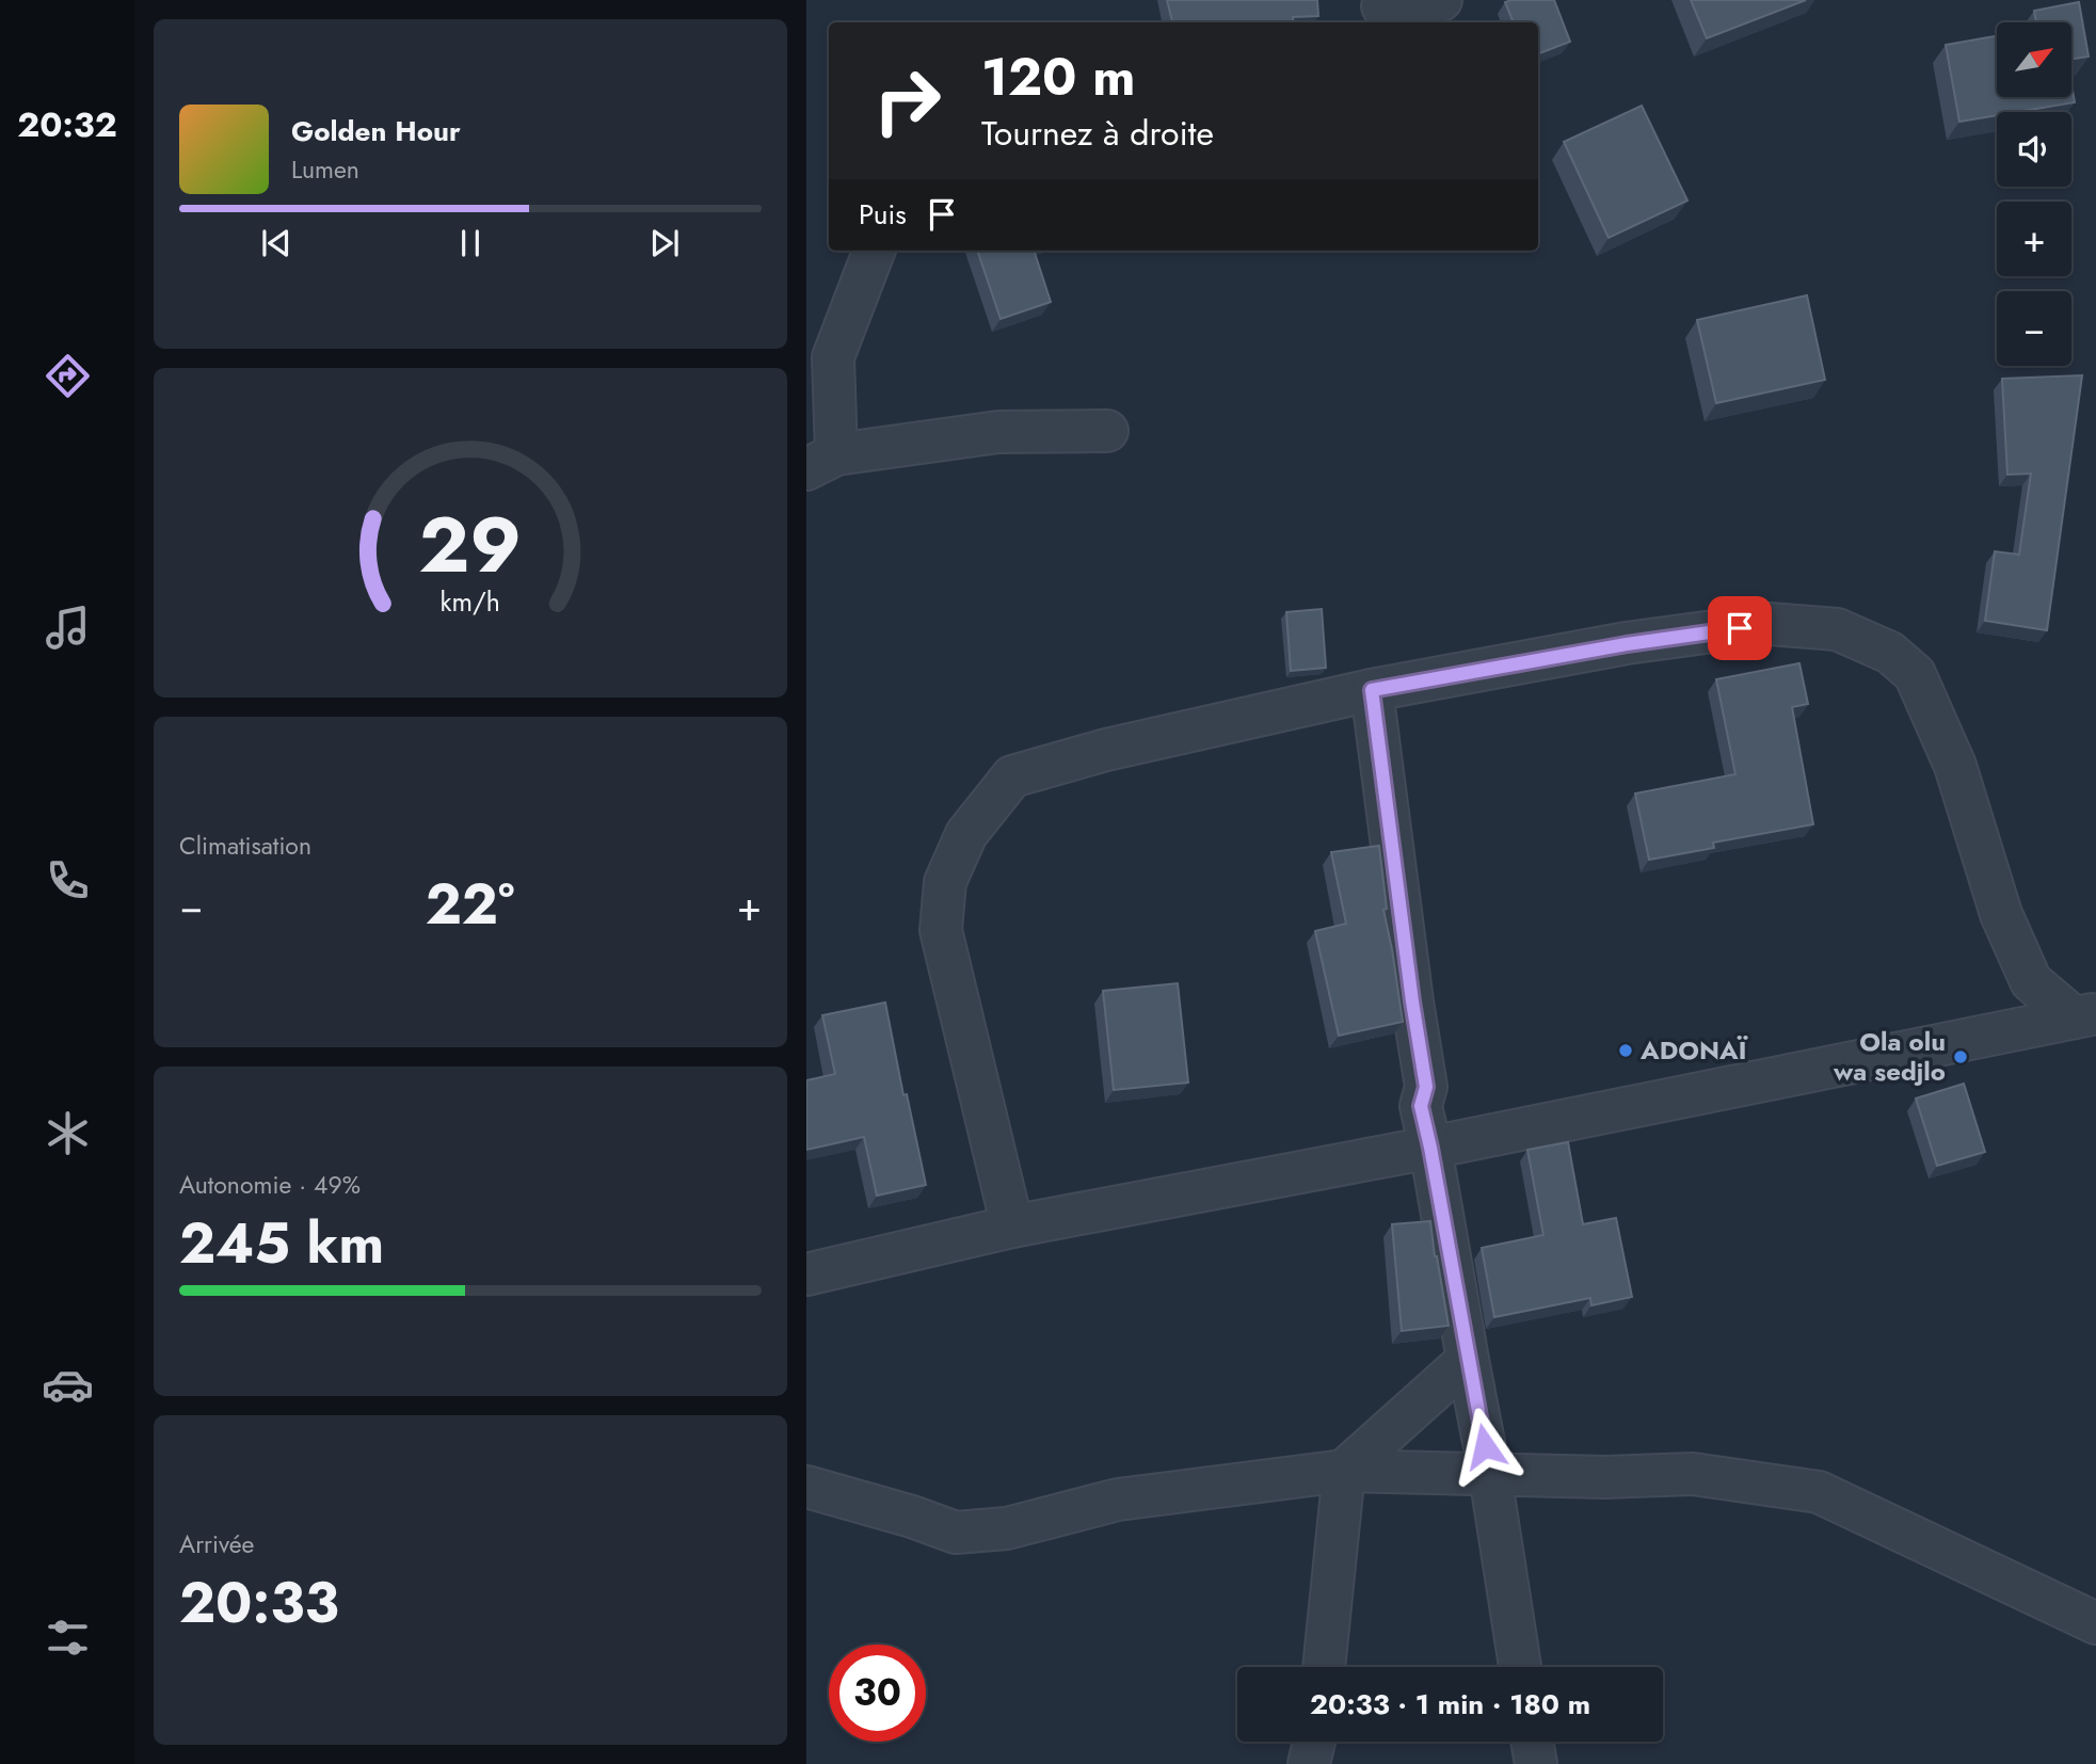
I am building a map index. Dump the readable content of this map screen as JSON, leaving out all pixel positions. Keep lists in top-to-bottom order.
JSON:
{
  "places": ["ADONAÏ", "Ola olu wa sedjlo"],
  "north": "top right",
  "page": {
    "tabs": "20:32",
    "map_buttons": ["+", "−"],
    "turn": ["120 m", "Tournez à droite"],
    "song": ["Golden Hour", "Lumen"],
    "then": "Puis",
    "tile": [
      "Climatisation",
      ["Autonomie · 49%", "245 km"],
      ["Arrivée", "20:33"]
    ],
    "heat": ["−", "22°", "+"],
    "limit": "30",
    "trip": "20:33 · 1 min · 180 m",
    "gauge": ["29", "km/h"]
  }
}
